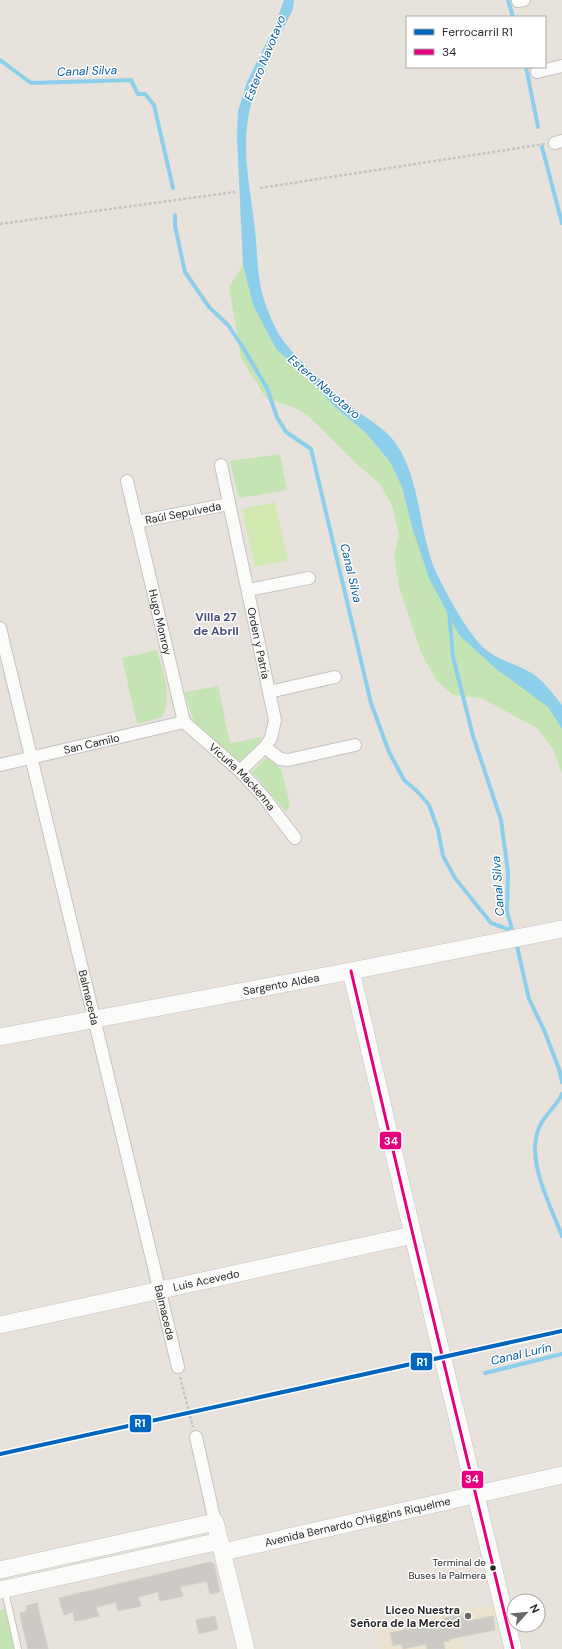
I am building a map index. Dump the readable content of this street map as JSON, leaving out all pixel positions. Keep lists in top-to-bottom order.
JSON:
{
  "streets": {
    "main road": ["Sargento Aldea", "Luis Acevedo", "Avenida Bernardo O'Higgins Riquelme"],
    "street": [
      "Raúl Sepulveda",
      "Hugo Monroy",
      "Orden y Patria",
      "San Camilo",
      "Vicuña Mackenna",
      "Balmaceda"
    ]
  },
  "crossings": [
    ["Raúl Sepulveda", "Hugo Monroy"],
    ["Raúl Sepulveda", "Orden y Patria"],
    ["Hugo Monroy", "San Camilo"],
    ["Hugo Monroy", "Vicuña Mackenna"],
    ["Orden y Patria", "Vicuña Mackenna"],
    ["San Camilo", "Vicuña Mackenna"],
    ["San Camilo", "Balmaceda"],
    ["Sargento Aldea", "Balmaceda"],
    ["Balmaceda", "Luis Acevedo"]
  ],
  "districts": ["Villa 27 de Abril"],
  "water": ["Estero Navotavo", "Canal Silva", "Canal Lurín"],
  "places": ["Terminal de Buses la Palmera", "Liceo Nuestra Señora de la Merced"],
  "lines": ["transit line 34", "rail line R1"],
  "legend": ["Ferrocarril R1", "34"],
  "north": "top right"
}
